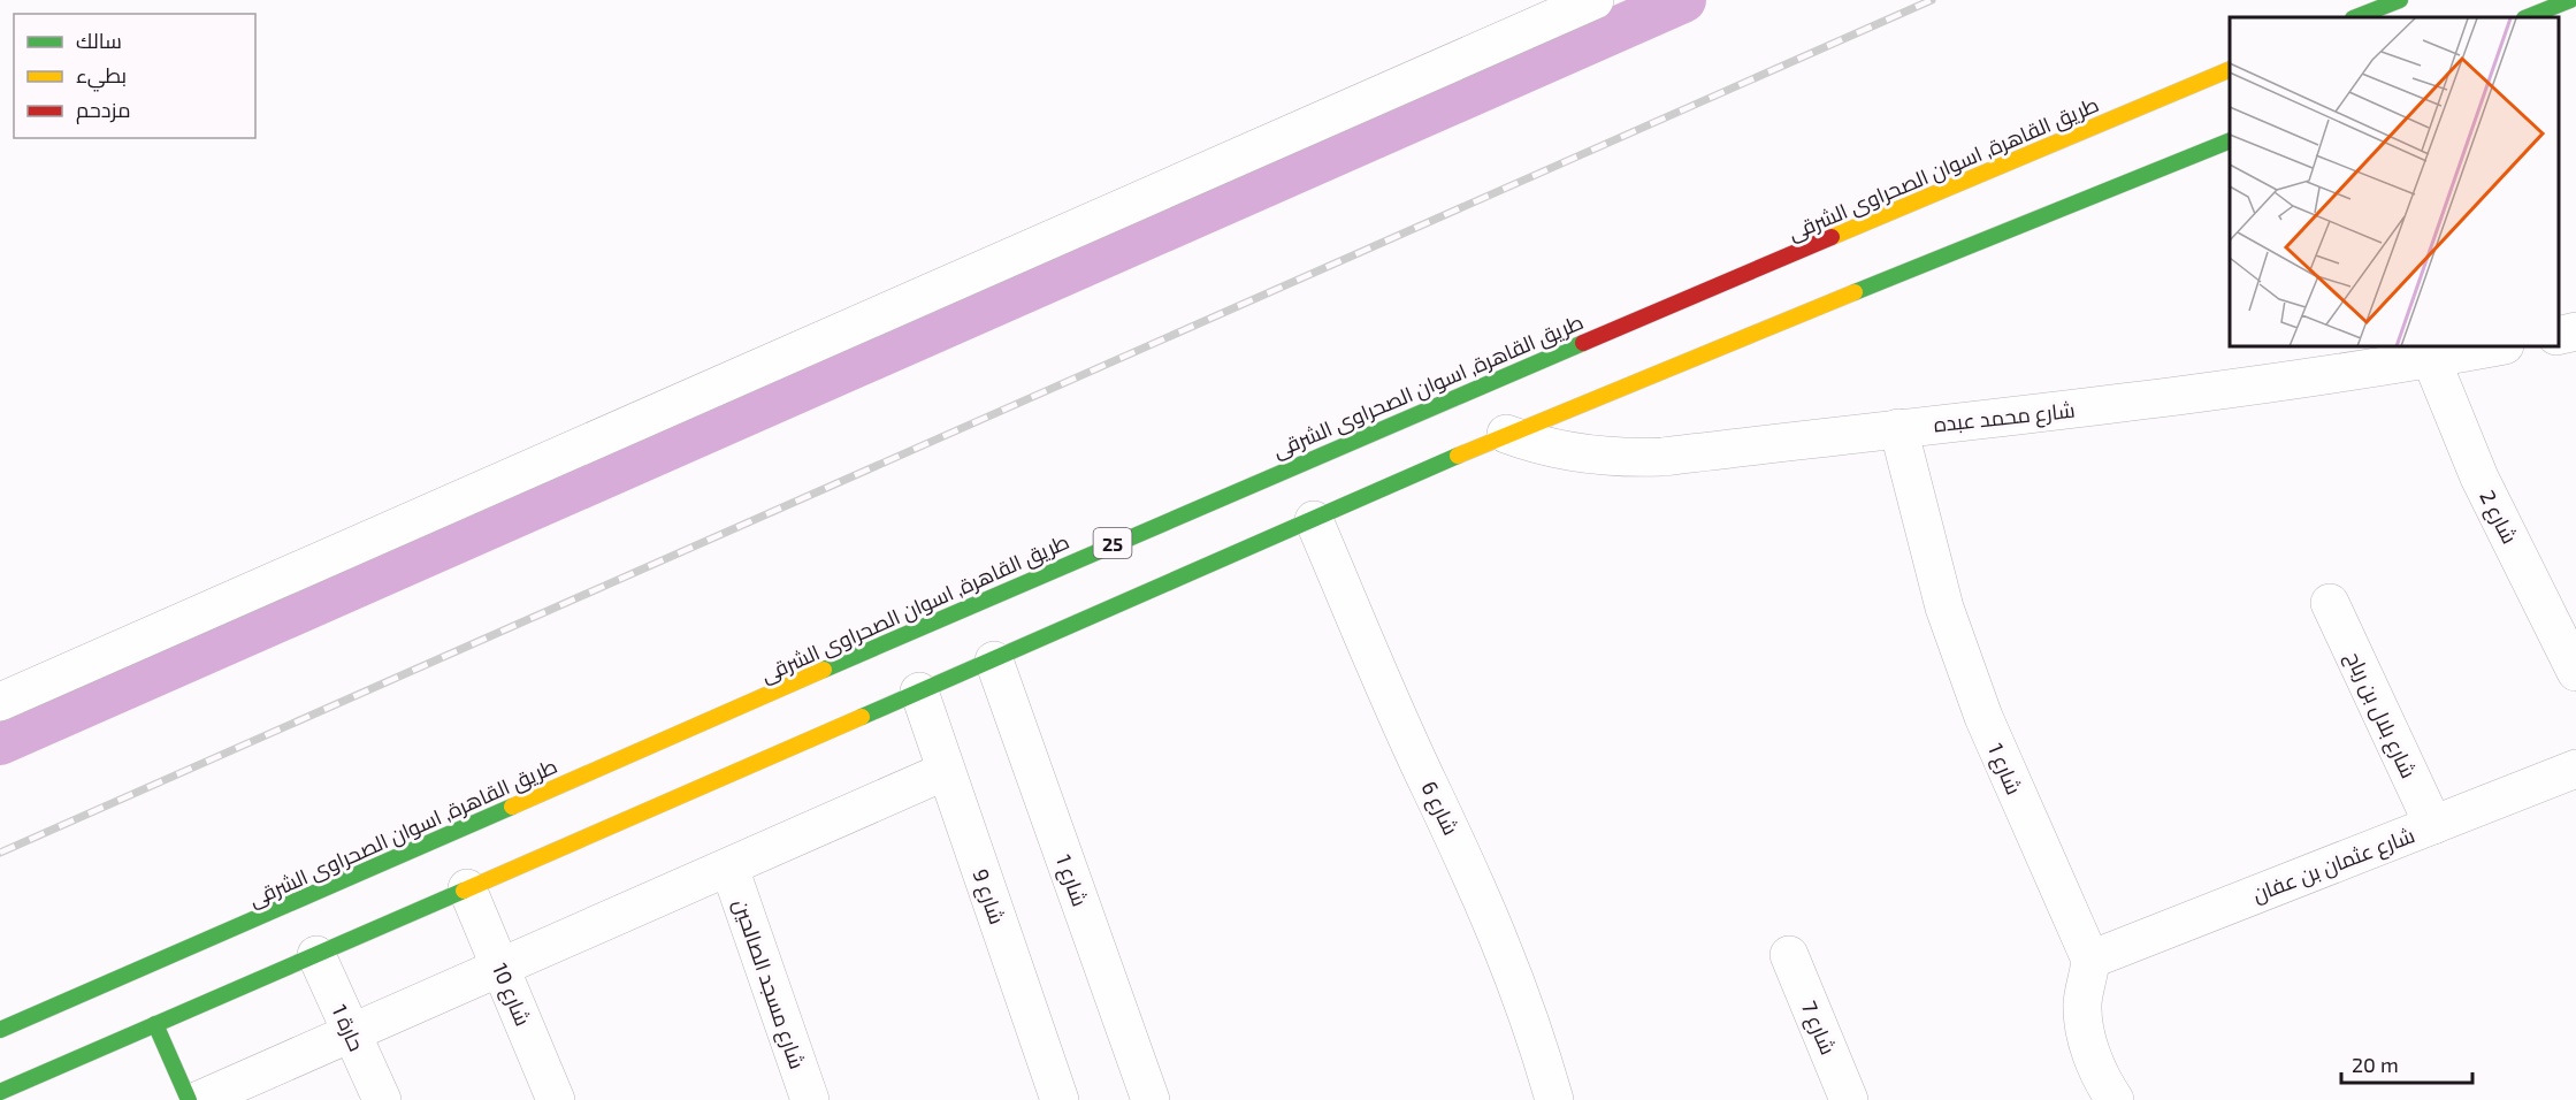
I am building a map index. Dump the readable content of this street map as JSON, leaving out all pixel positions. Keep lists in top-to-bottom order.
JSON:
{
  "streets": {
    "highway": ["طريق القاهرة, اسوان الصحراوى الشرقى", "25"],
    "street": [
      "شارع محمد عبده",
      "شارع 2",
      "شارع بلال بن رباح",
      "شارع 1",
      "شارع 6",
      "شارع عثمان بن عفان",
      "شارع 9",
      "شارع مسجد الصالحين",
      "شارع 10",
      "حارة 1",
      "شارع 7"
    ]
  },
  "crossings": [
    ["شارع محمد عبده", "شارع 2"],
    ["شارع محمد عبده", "شارع 1"],
    ["شارع بلال بن رباح", "شارع عثمان بن عفان"],
    ["شارع 1", "شارع عثمان بن عفان"]
  ],
  "legend": ["سالك", "بطيء", "مزدحم"],
  "scale_bar": "20 m"
}
